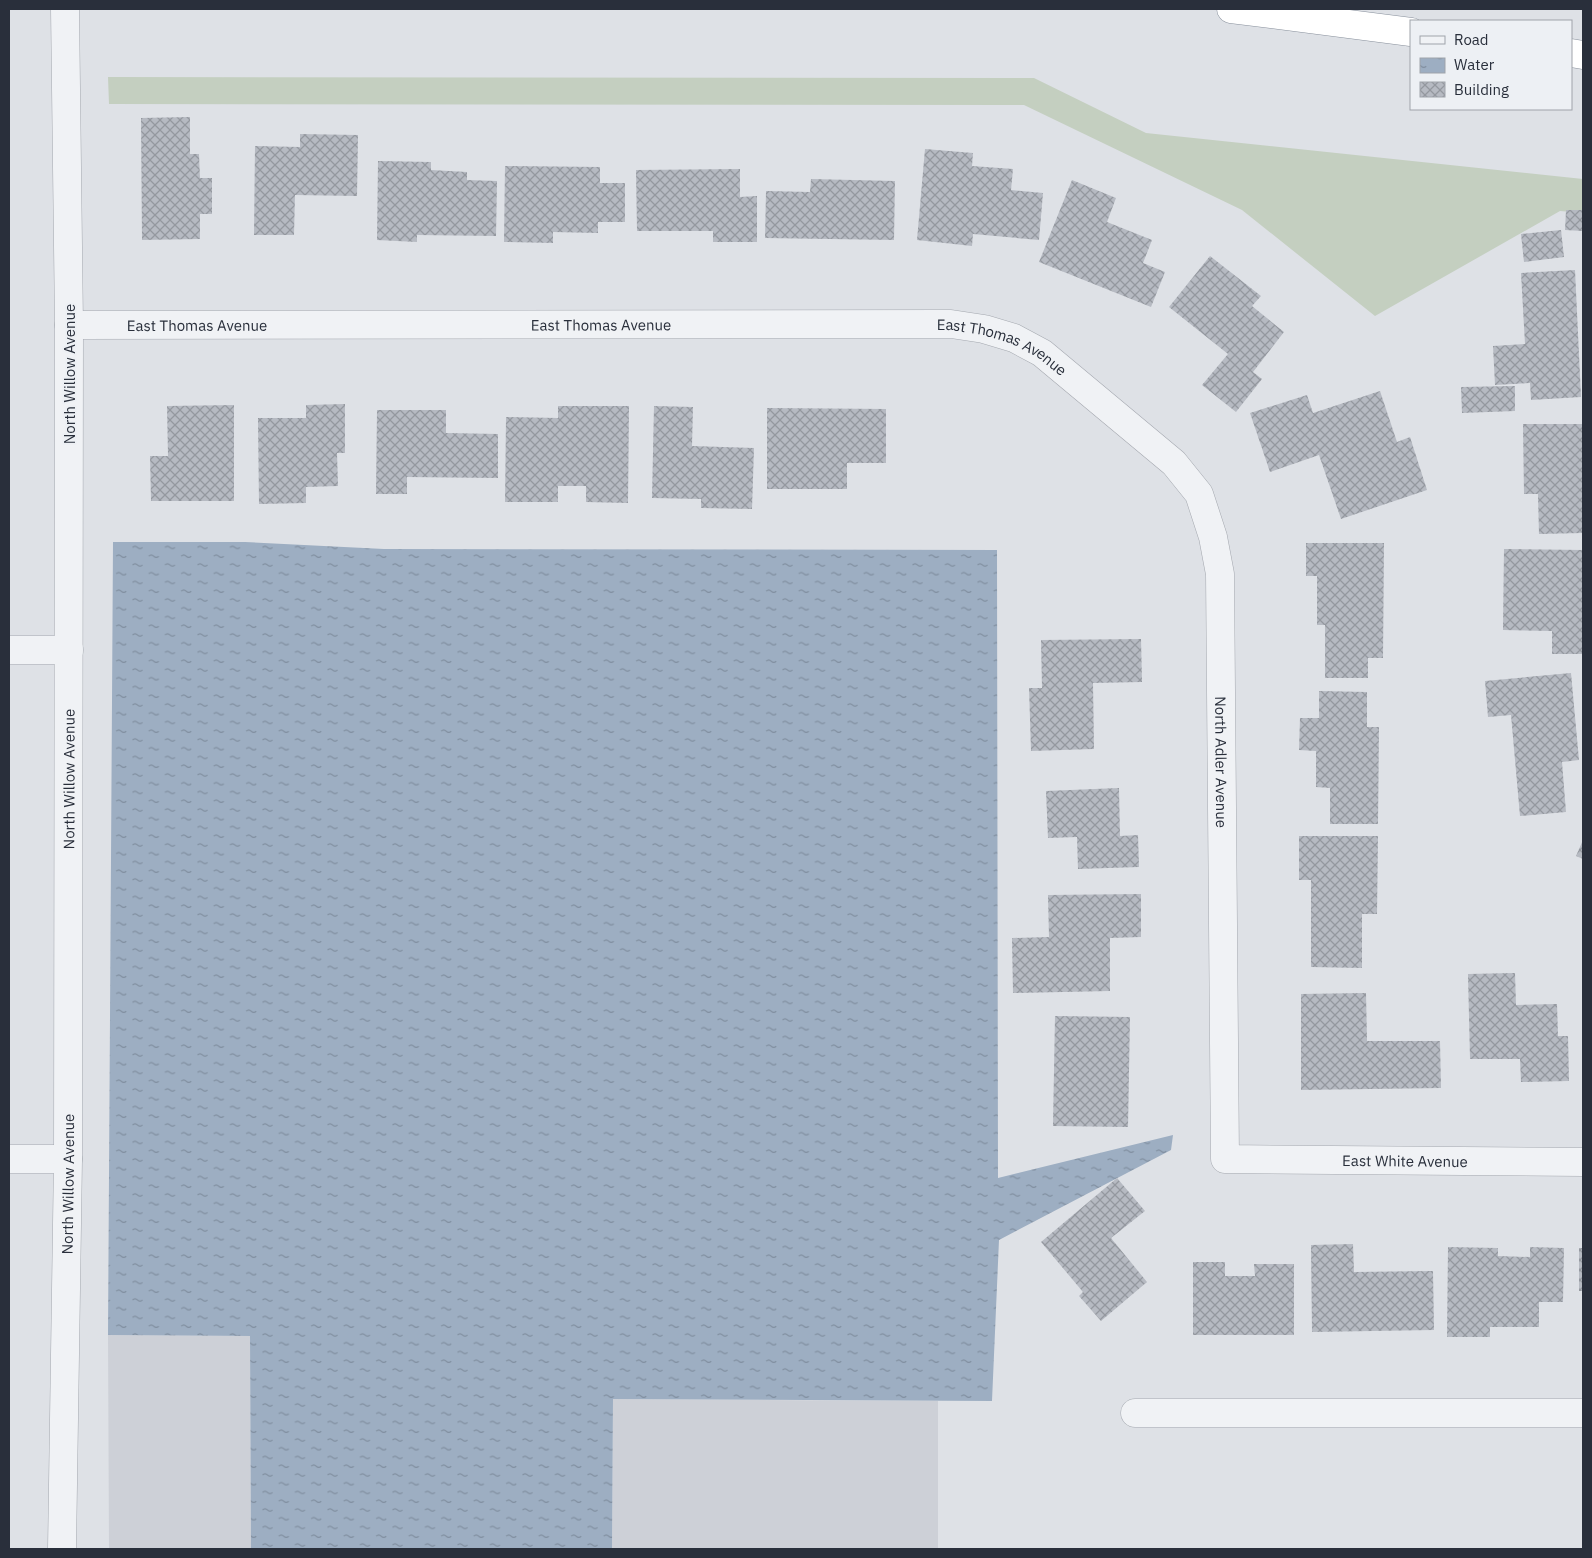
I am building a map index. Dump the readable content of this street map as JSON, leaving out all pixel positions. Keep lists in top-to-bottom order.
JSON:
{
  "streets": {
    "street": [
      "East Thomas Avenue",
      "North Willow Avenue",
      "North Adler Avenue",
      "East White Avenue"
    ]
  },
  "crossings": [
    ["East Thomas Avenue", "North Willow Avenue"],
    ["East Thomas Avenue", "North Adler Avenue"],
    ["North Adler Avenue", "East White Avenue"]
  ],
  "legend": ["Road", "Water", "Building"]
}
